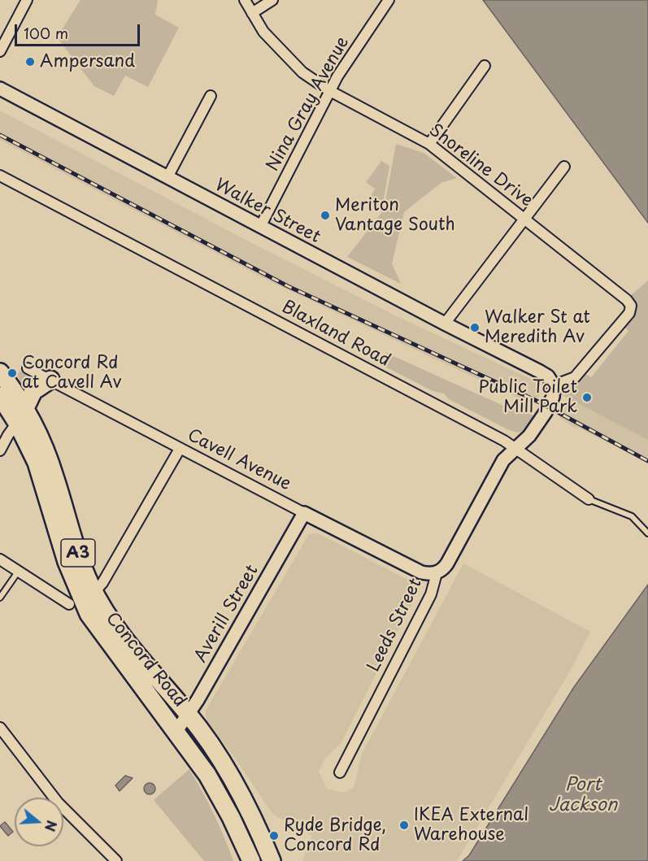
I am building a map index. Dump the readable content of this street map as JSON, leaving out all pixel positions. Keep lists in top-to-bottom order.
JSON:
{
  "streets": {
    "highway": ["A3", "Concord Road"],
    "street": [
      "Nina Gray Avenue",
      "Shoreline Drive",
      "Walker Street",
      "Blaxland Road",
      "Cavell Avenue",
      "Averill Street",
      "Leeds Street"
    ]
  },
  "crossings": [
    ["Nina Gray Avenue", "Shoreline Drive"],
    ["Nina Gray Avenue", "Walker Street"],
    ["Shoreline Drive", "Walker Street"],
    ["Blaxland Road", "Leeds Street"],
    ["Cavell Avenue", "Averill Street"],
    ["Cavell Avenue", "Leeds Street"],
    ["Averill Street", "Concord Road"]
  ],
  "water": ["Port Jackson"],
  "places": [
    "Ampersand",
    "Meriton Vantage South",
    "Walker St at Meredith Av",
    "Concord Rd at Cavell Av",
    "Public Toilet Mill Park",
    "IKEA External Warehouse",
    "Ryde Bridge, Concord Rd"
  ],
  "scale_bar": "100 m",
  "north": "right"
}
